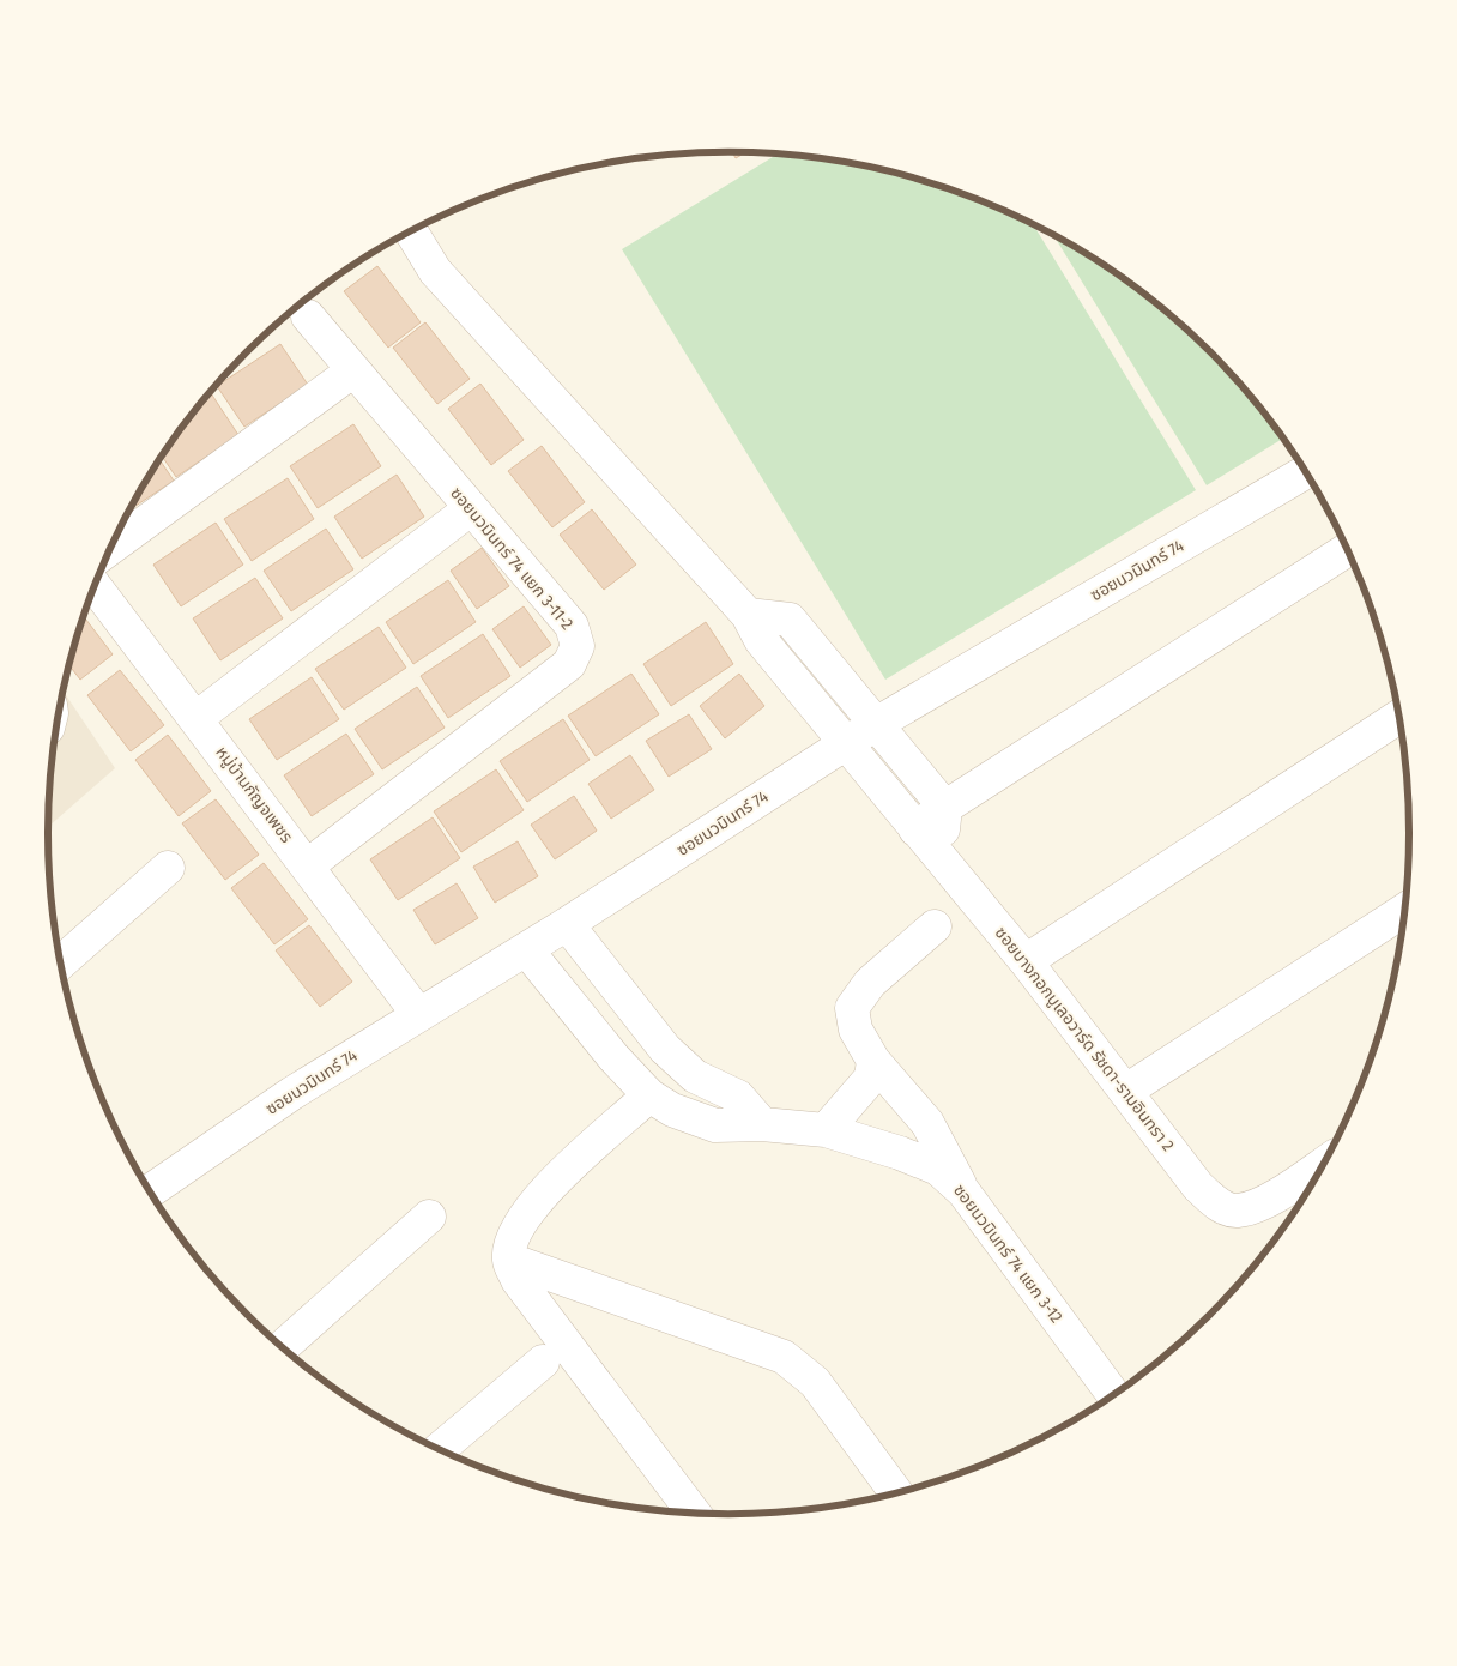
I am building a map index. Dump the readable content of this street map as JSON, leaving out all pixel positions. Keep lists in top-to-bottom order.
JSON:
{
  "streets": {
    "street": [
      "ซอยนวมินทร์ 74 แยก 3-11-2",
      "ซอยนวมินทร์ 74",
      "หมู่บ้านกัญจเพชร",
      "ซอยบางกอกบูเลอวาร์ด รัชดา-รามอินทรา 2",
      "ซอยนวมินทร์ 74 แยก 3-12"
    ]
  },
  "crossings": [
    ["ซอยนวมินทร์ 74 แยก 3-11-2", "หมู่บ้านกัญจเพชร"],
    ["ซอยนวมินทร์ 74", "หมู่บ้านกัญจเพชร"],
    ["ซอยนวมินทร์ 74", "ซอยบางกอกบูเลอวาร์ด รัชดา-รามอินทรา 2"],
    ["ซอยนวมินทร์ 74", "ซอยนวมินทร์ 74 แยก 3-12"]
  ]
}
